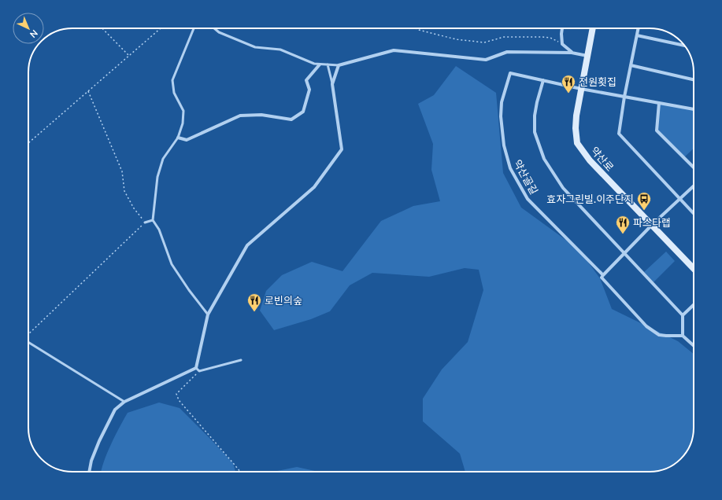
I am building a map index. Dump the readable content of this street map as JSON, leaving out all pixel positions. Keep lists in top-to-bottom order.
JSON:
{
  "streets": {
    "street": ["약산로", "약산골길"]
  },
  "crossings": [
    ["약산로", "약산골길"]
  ],
  "places": {
    "restaurant": ["전원횟집", "파스타랩", "로빈의숲"],
    "bus stop": ["효자그린빌.이주단지"]
  },
  "north": "bottom right"
}
